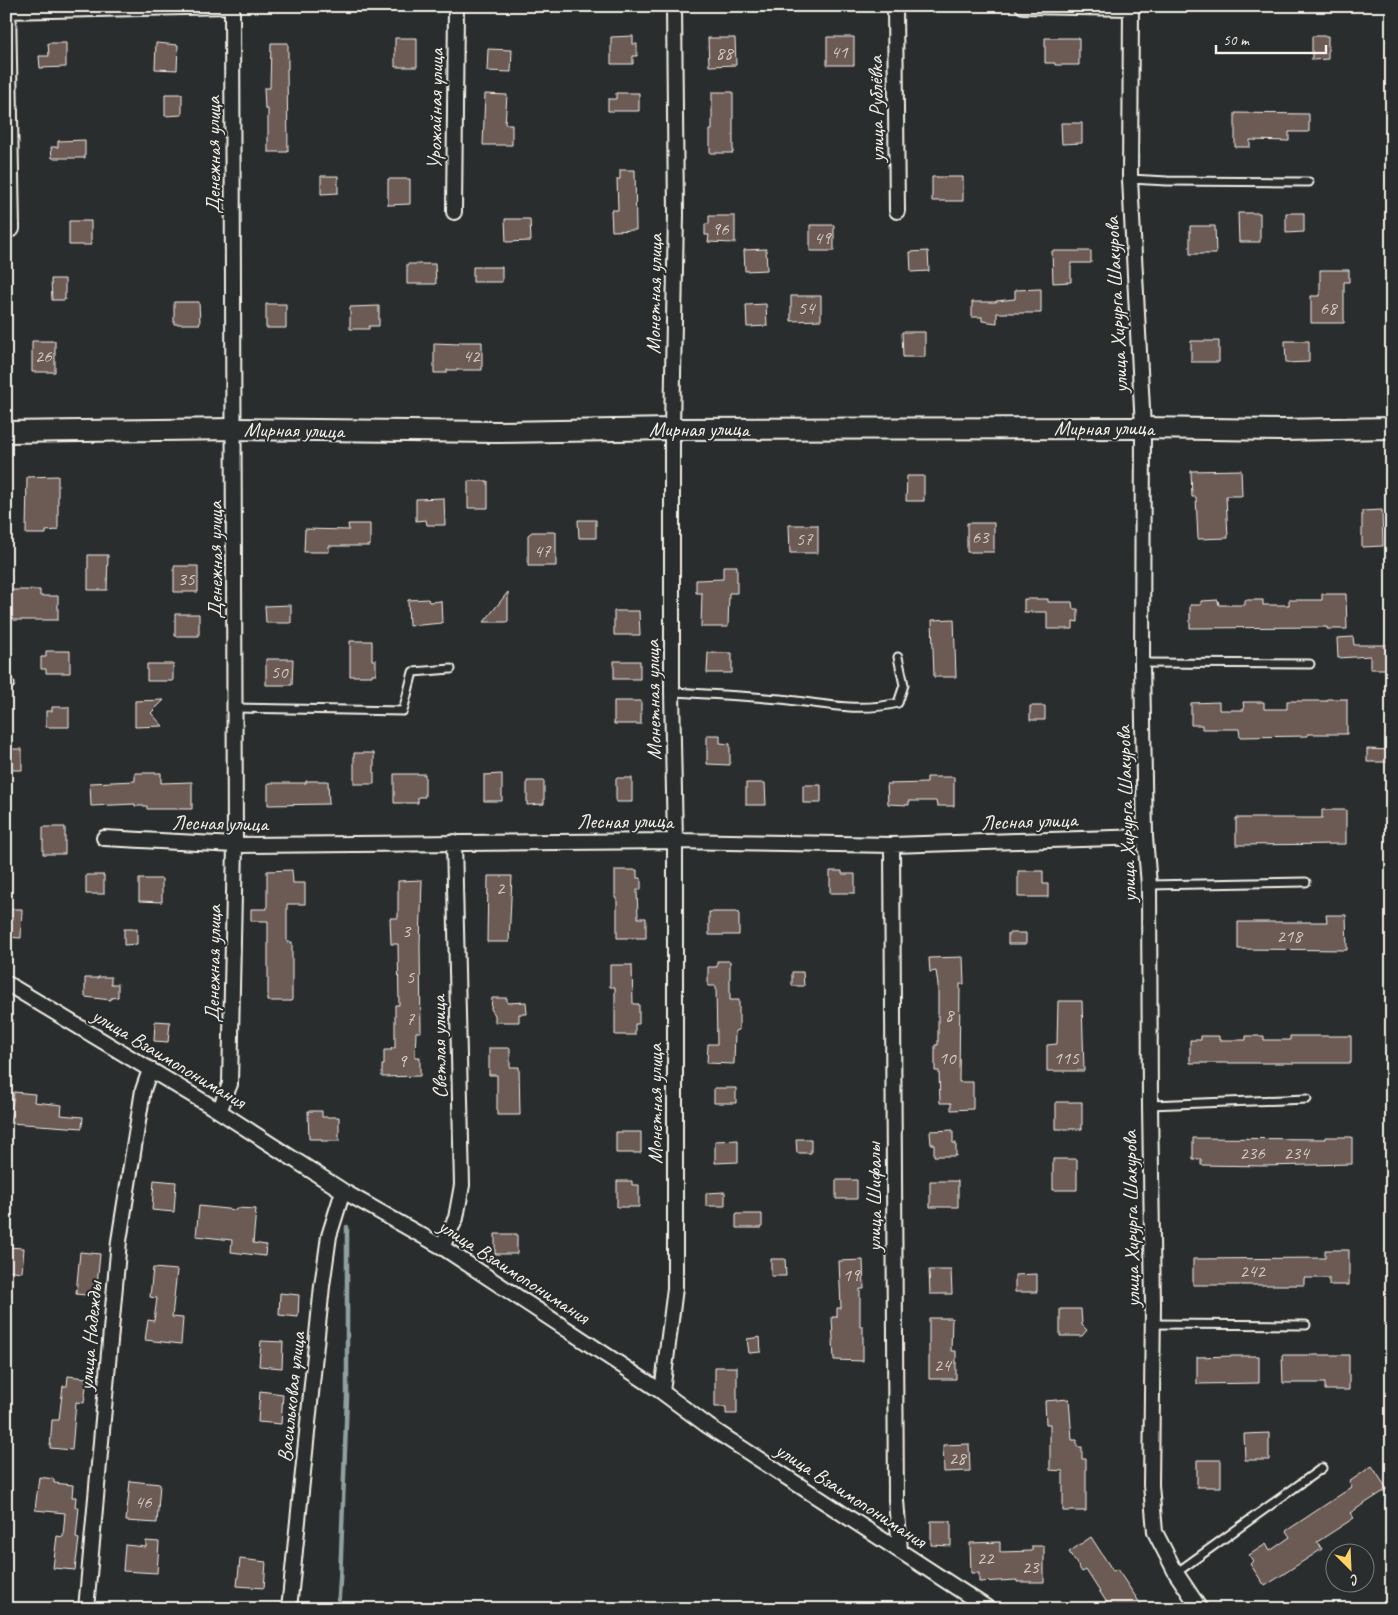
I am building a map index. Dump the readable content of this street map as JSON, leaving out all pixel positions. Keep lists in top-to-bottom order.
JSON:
{
  "streets": {
    "street": [
      "Урожайная улица",
      "улица Рублёвка",
      "Денежная улица",
      "Монетная улица",
      "улица Хирурга Шакурова",
      "Мирная улица",
      "Лесная улица",
      "Светлая улица",
      "улица Взаимопонимания",
      "улица Шифалы",
      "улица Надежды",
      "Васильковая улица"
    ]
  },
  "crossings": [
    ["Денежная улица", "Мирная улица"],
    ["Денежная улица", "Лесная улица"],
    ["Денежная улица", "улица Взаимопонимания"],
    ["Монетная улица", "Мирная улица"],
    ["Монетная улица", "Лесная улица"],
    ["Монетная улица", "улица Взаимопонимания"],
    ["улица Хирурга Шакурова", "Мирная улица"],
    ["улица Хирурга Шакурова", "Лесная улица"],
    ["Лесная улица", "Светлая улица"],
    ["Лесная улица", "улица Шифалы"],
    ["Светлая улица", "улица Взаимопонимания"],
    ["улица Взаимопонимания", "улица Шифалы"],
    ["улица Взаимопонимания", "улица Надежды"],
    ["улица Взаимопонимания", "Васильковая улица"]
  ],
  "house_numbers": [
    "41",
    "88",
    "96",
    "49",
    "54",
    "68",
    "26",
    "42",
    "63",
    "57",
    "47",
    "35",
    "50",
    "2",
    "3",
    "218",
    "5",
    "8",
    "7",
    "10",
    "115",
    "9",
    "236",
    "234",
    "242",
    "19",
    "24",
    "28",
    "46",
    "22",
    "23"
  ],
  "scale_bar": "50 m",
  "north": "bottom right"
}
